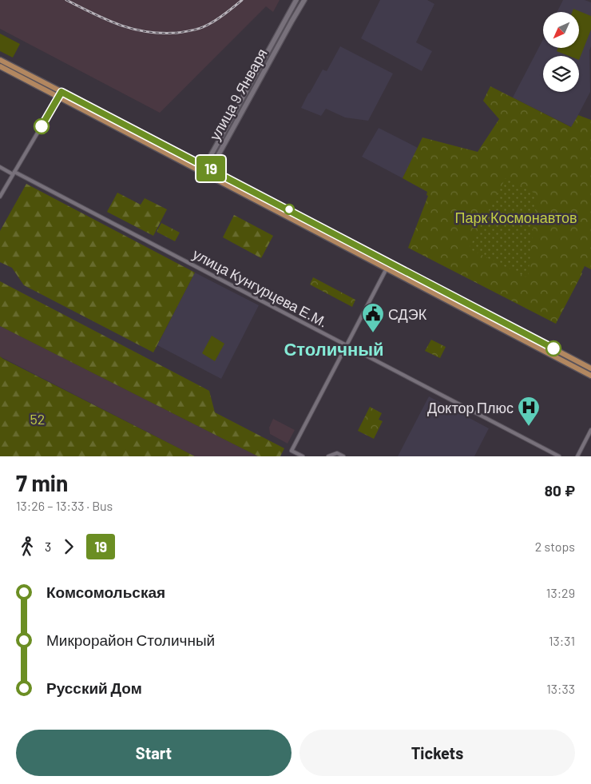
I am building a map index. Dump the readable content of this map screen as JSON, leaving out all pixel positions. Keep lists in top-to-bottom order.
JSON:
{
  "streets": {
    "main road": ["улица 9 Января"],
    "street": ["улица Кунгурцева Е.М."]
  },
  "districts": ["Столичный"],
  "parks": ["Парк Космонавтов", "52"],
  "places": {
    "public building": ["СДЭК"],
    "hospital": ["Доктор Плюс"]
  },
  "lines": ["bus line 19"],
  "north": "bottom left",
  "page": {
    "on_map": "19",
    "heading": ["7 min", "13:26 – 13:33 · Bus", "80 ₽"],
    "legs": ["3", "19", "2 stops"],
    "list": [
      {
        "name": "Комсомольская",
        "value": "13:29"
      },
      {
        "name": "Микрорайон Столичный",
        "value": "13:31"
      },
      {
        "name": "Русский Дом",
        "value": "13:33"
      }
    ],
    "buttons": ["Start", "Tickets"]
  }
}
